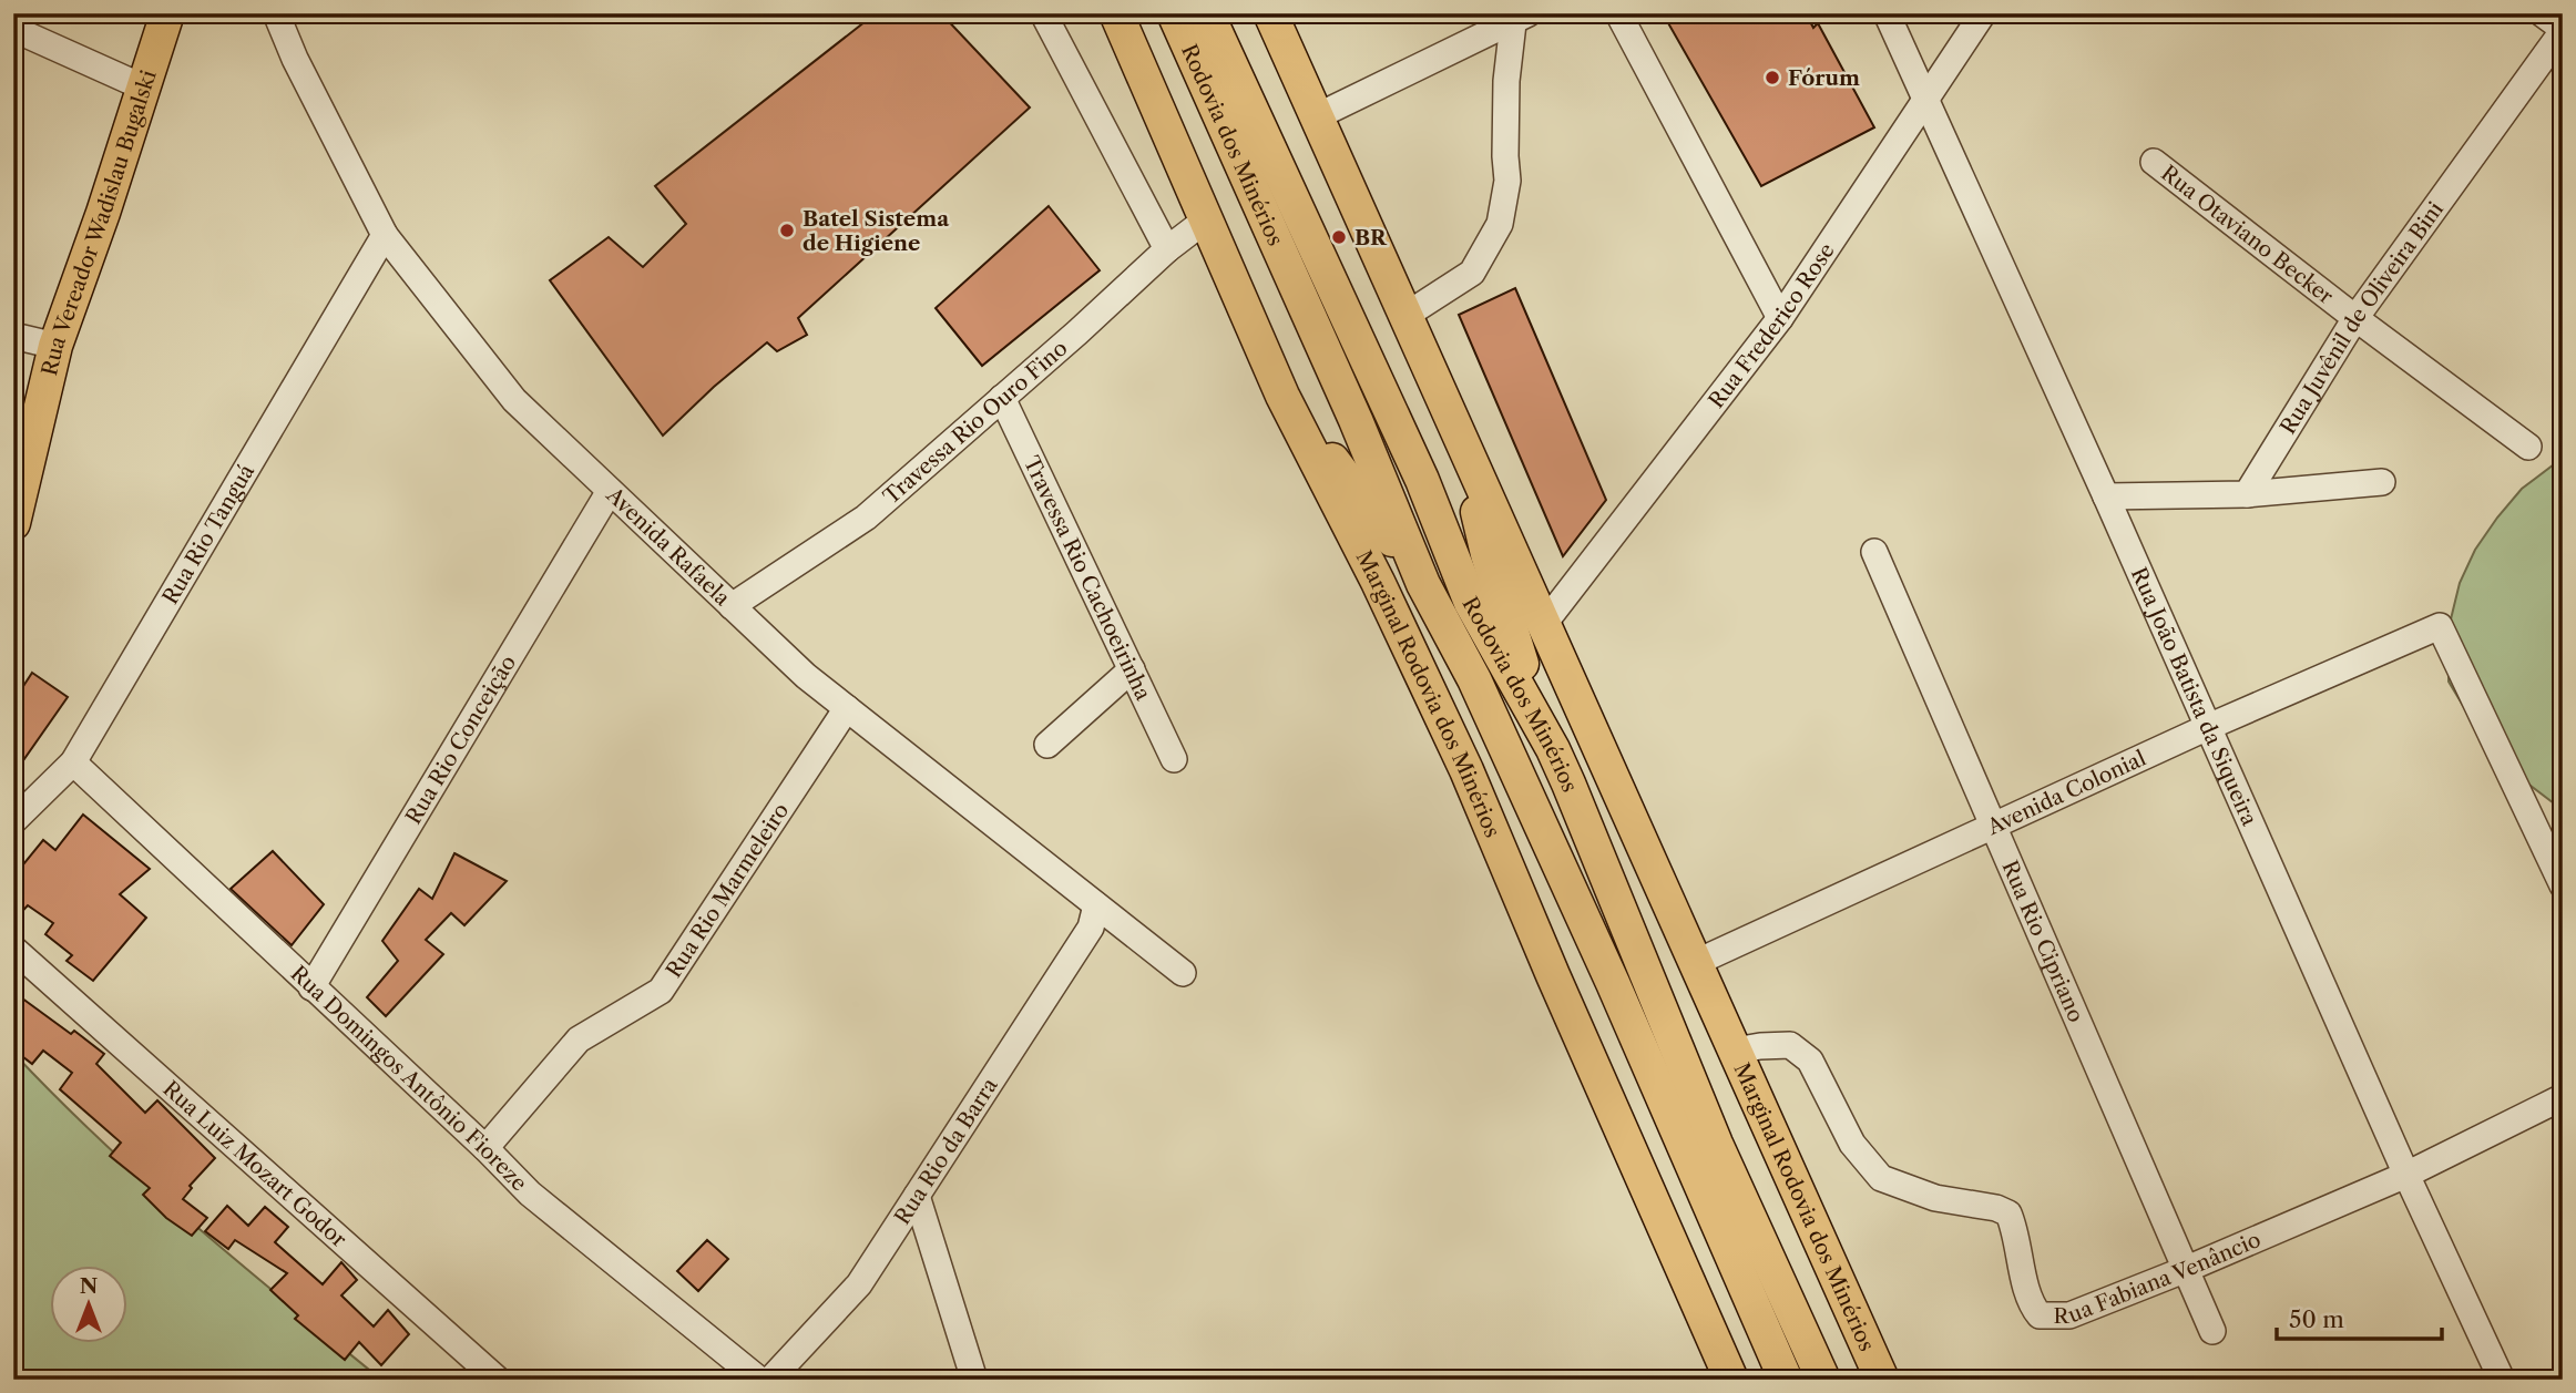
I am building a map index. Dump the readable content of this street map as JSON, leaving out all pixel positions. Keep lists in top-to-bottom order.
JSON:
{
  "streets": {
    "main road": ["Rodovia dos Minérios", "Rua Vereador Wadislau Bugalski", "Marginal Rodovia dos Minérios"],
    "street": [
      "Rua Otaviano Becker",
      "Rua Juvênil de Oliveira Bini",
      "Rua Frederico Rose",
      "Travessa Rio Ouro Fino",
      "Rua Rio Tanguá",
      "Avenida Rafaela",
      "Travessa Rio Cachoeirinha",
      "Rua João Batista da Siqueira",
      "Rua Rio Conceição",
      "Avenida Colonial",
      "Rua Rio Marmeleiro",
      "Rua Rio Cipriano",
      "Rua Domingos Antônio Fioreze",
      "Rua Rio da Barra",
      "Rua Luiz Mozart Godor",
      "Rua Fabiana Venâncio"
    ]
  },
  "crossings": [
    ["Rua Otaviano Becker", "Rua Juvênil de Oliveira Bini"],
    ["Rua Frederico Rose", "Marginal Rodovia dos Minérios"],
    ["Rua Frederico Rose", "Rua João Batista da Siqueira"],
    ["Travessa Rio Ouro Fino", "Avenida Rafaela"],
    ["Travessa Rio Ouro Fino", "Travessa Rio Cachoeirinha"],
    ["Travessa Rio Ouro Fino", "Marginal Rodovia dos Minérios"],
    ["Rua Rio Tanguá", "Avenida Rafaela"],
    ["Rua Rio Tanguá", "Rua Domingos Antônio Fioreze"],
    ["Avenida Rafaela", "Rua Rio Conceição"],
    ["Avenida Rafaela", "Rua Rio Marmeleiro"],
    ["Avenida Rafaela", "Rua Rio da Barra"],
    ["Marginal Rodovia dos Minérios", "Avenida Colonial"],
    ["Marginal Rodovia dos Minérios", "Rua Fabiana Venâncio"],
    ["Rua João Batista da Siqueira", "Avenida Colonial"],
    ["Rua João Batista da Siqueira", "Rua Fabiana Venâncio"],
    ["Rua Rio Conceição", "Rua Domingos Antônio Fioreze"],
    ["Avenida Colonial", "Rua Rio Cipriano"],
    ["Rua Rio Marmeleiro", "Rua Domingos Antônio Fioreze"],
    ["Rua Rio Cipriano", "Rua Fabiana Venâncio"]
  ],
  "places": ["Fórum", "Batel Sistema de Higiene", "BR"],
  "scale_bar": "50 m",
  "north": "top"
}
